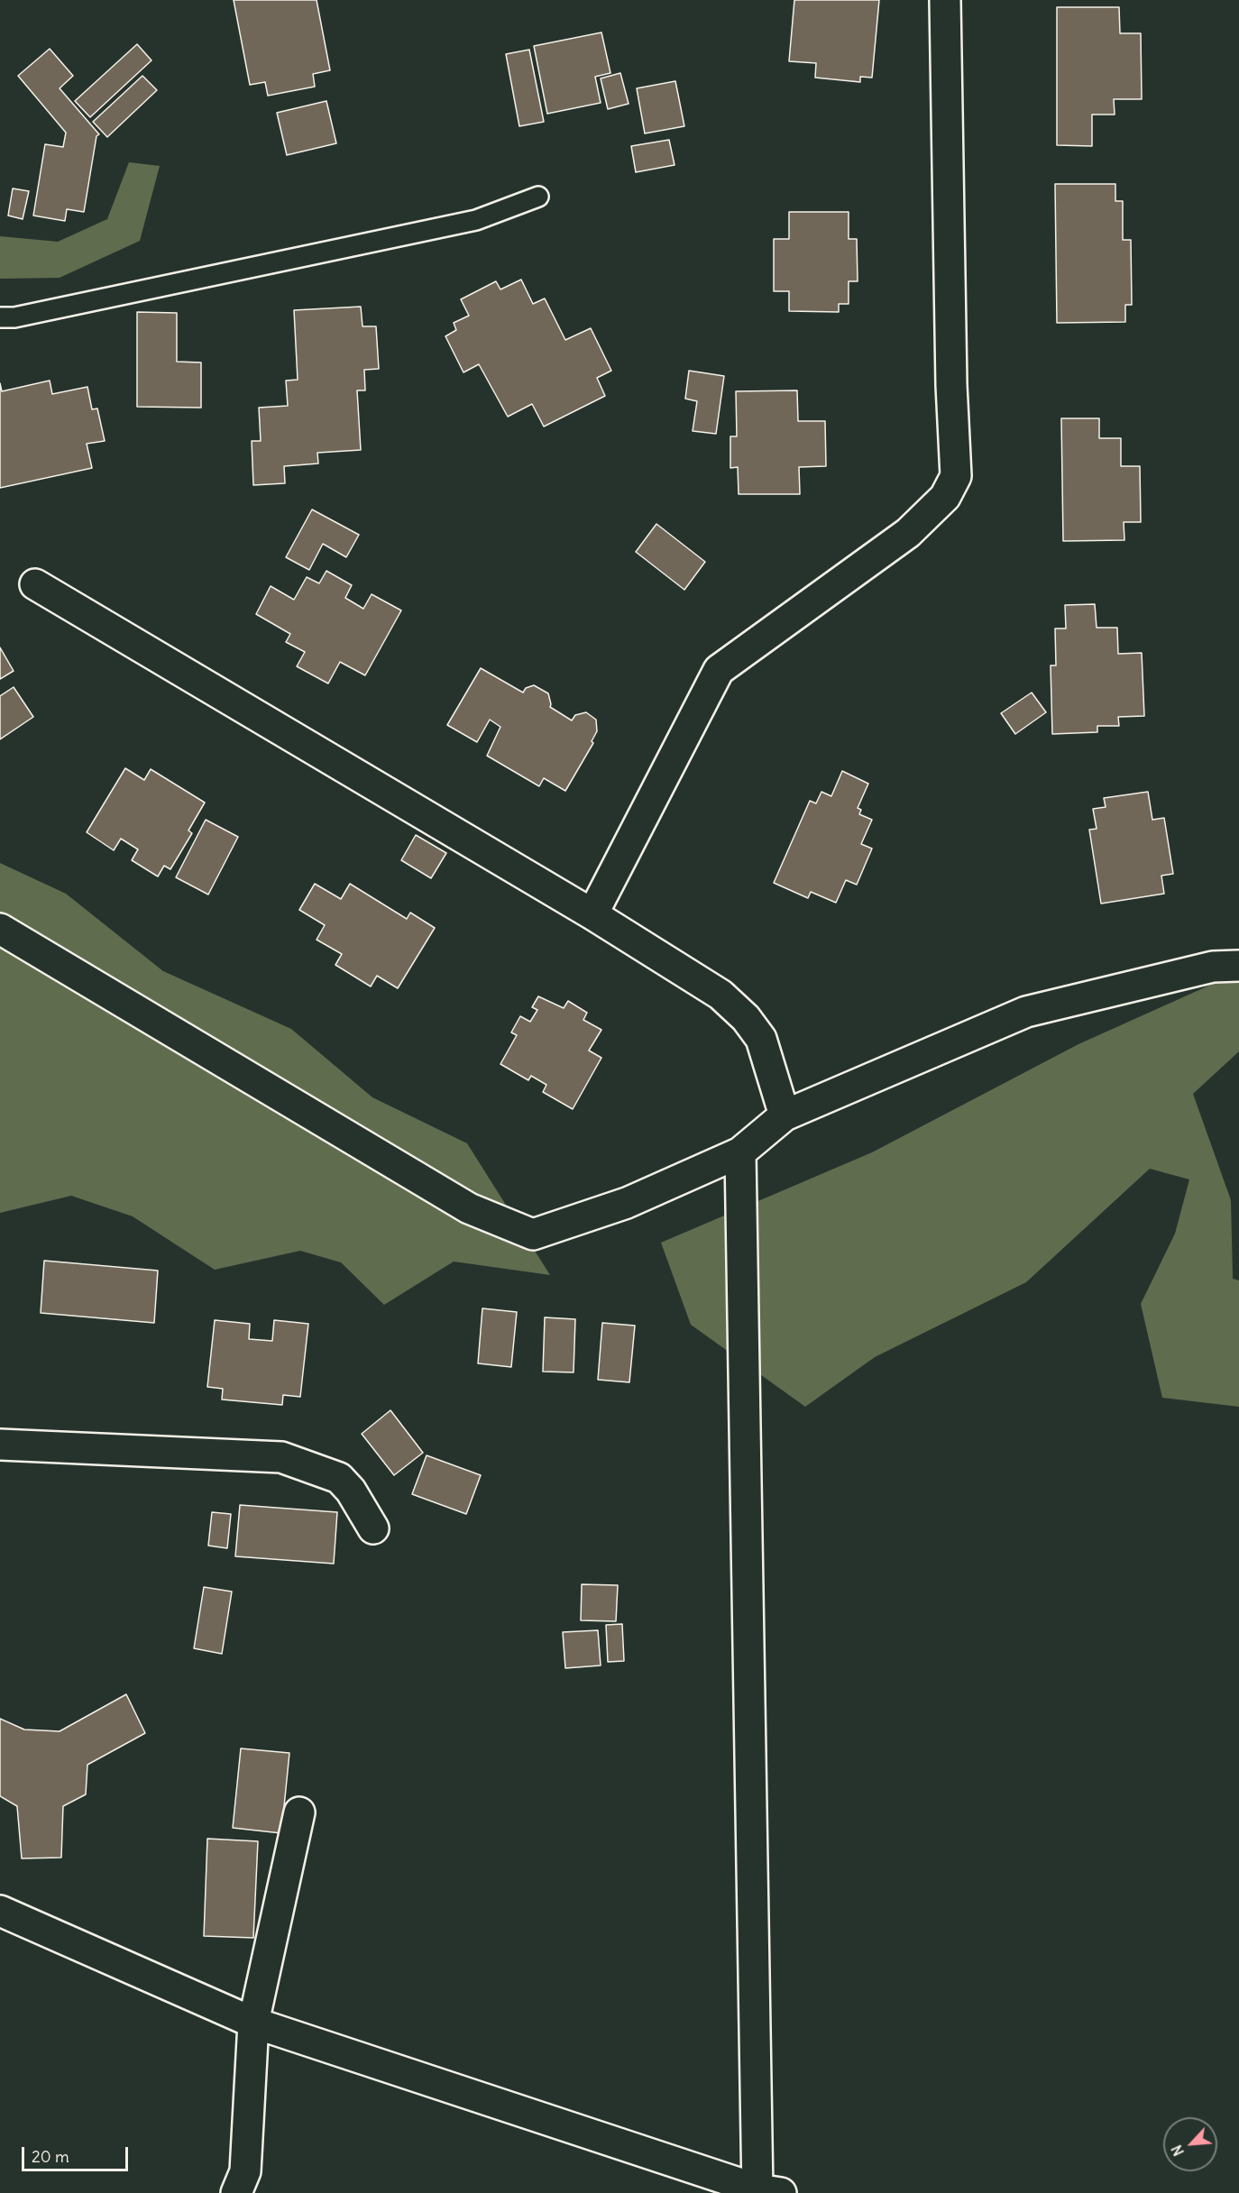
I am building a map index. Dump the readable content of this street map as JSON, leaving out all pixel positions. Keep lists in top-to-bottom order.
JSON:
{
  "scale_bar": "20 m",
  "north": "bottom left"
}
